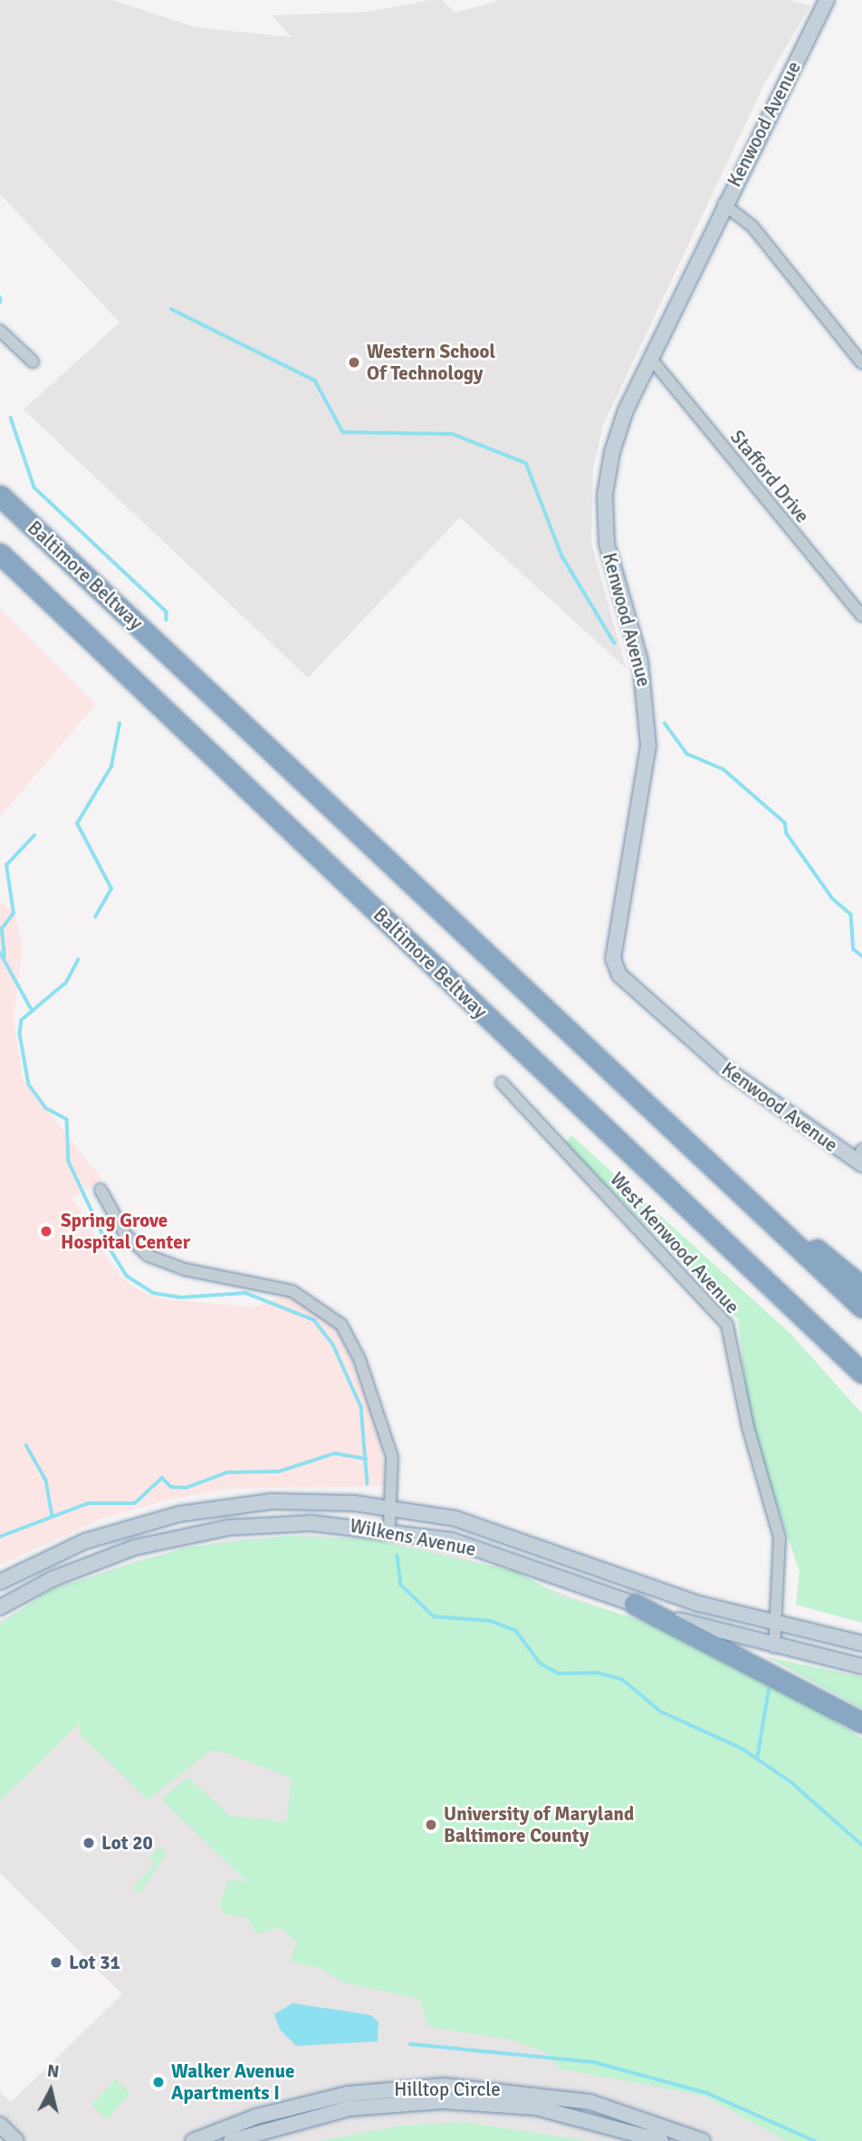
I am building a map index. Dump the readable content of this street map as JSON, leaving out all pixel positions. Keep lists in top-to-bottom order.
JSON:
{
  "streets": {
    "highway": ["Baltimore Beltway"],
    "street": [
      "Kenwood Avenue",
      "Stafford Drive",
      "West Kenwood Avenue",
      "Wilkens Avenue",
      "Hilltop Circle"
    ]
  },
  "crossings": [
    ["Kenwood Avenue", "Stafford Drive"],
    ["West Kenwood Avenue", "Wilkens Avenue"]
  ],
  "places": [
    "Western School Of Technology",
    "Spring Grove Hospital Center",
    "University of Maryland Baltimore County",
    "Lot 20",
    "Lot 31",
    "Walker Avenue Apartments I"
  ],
  "north": "top"
}
